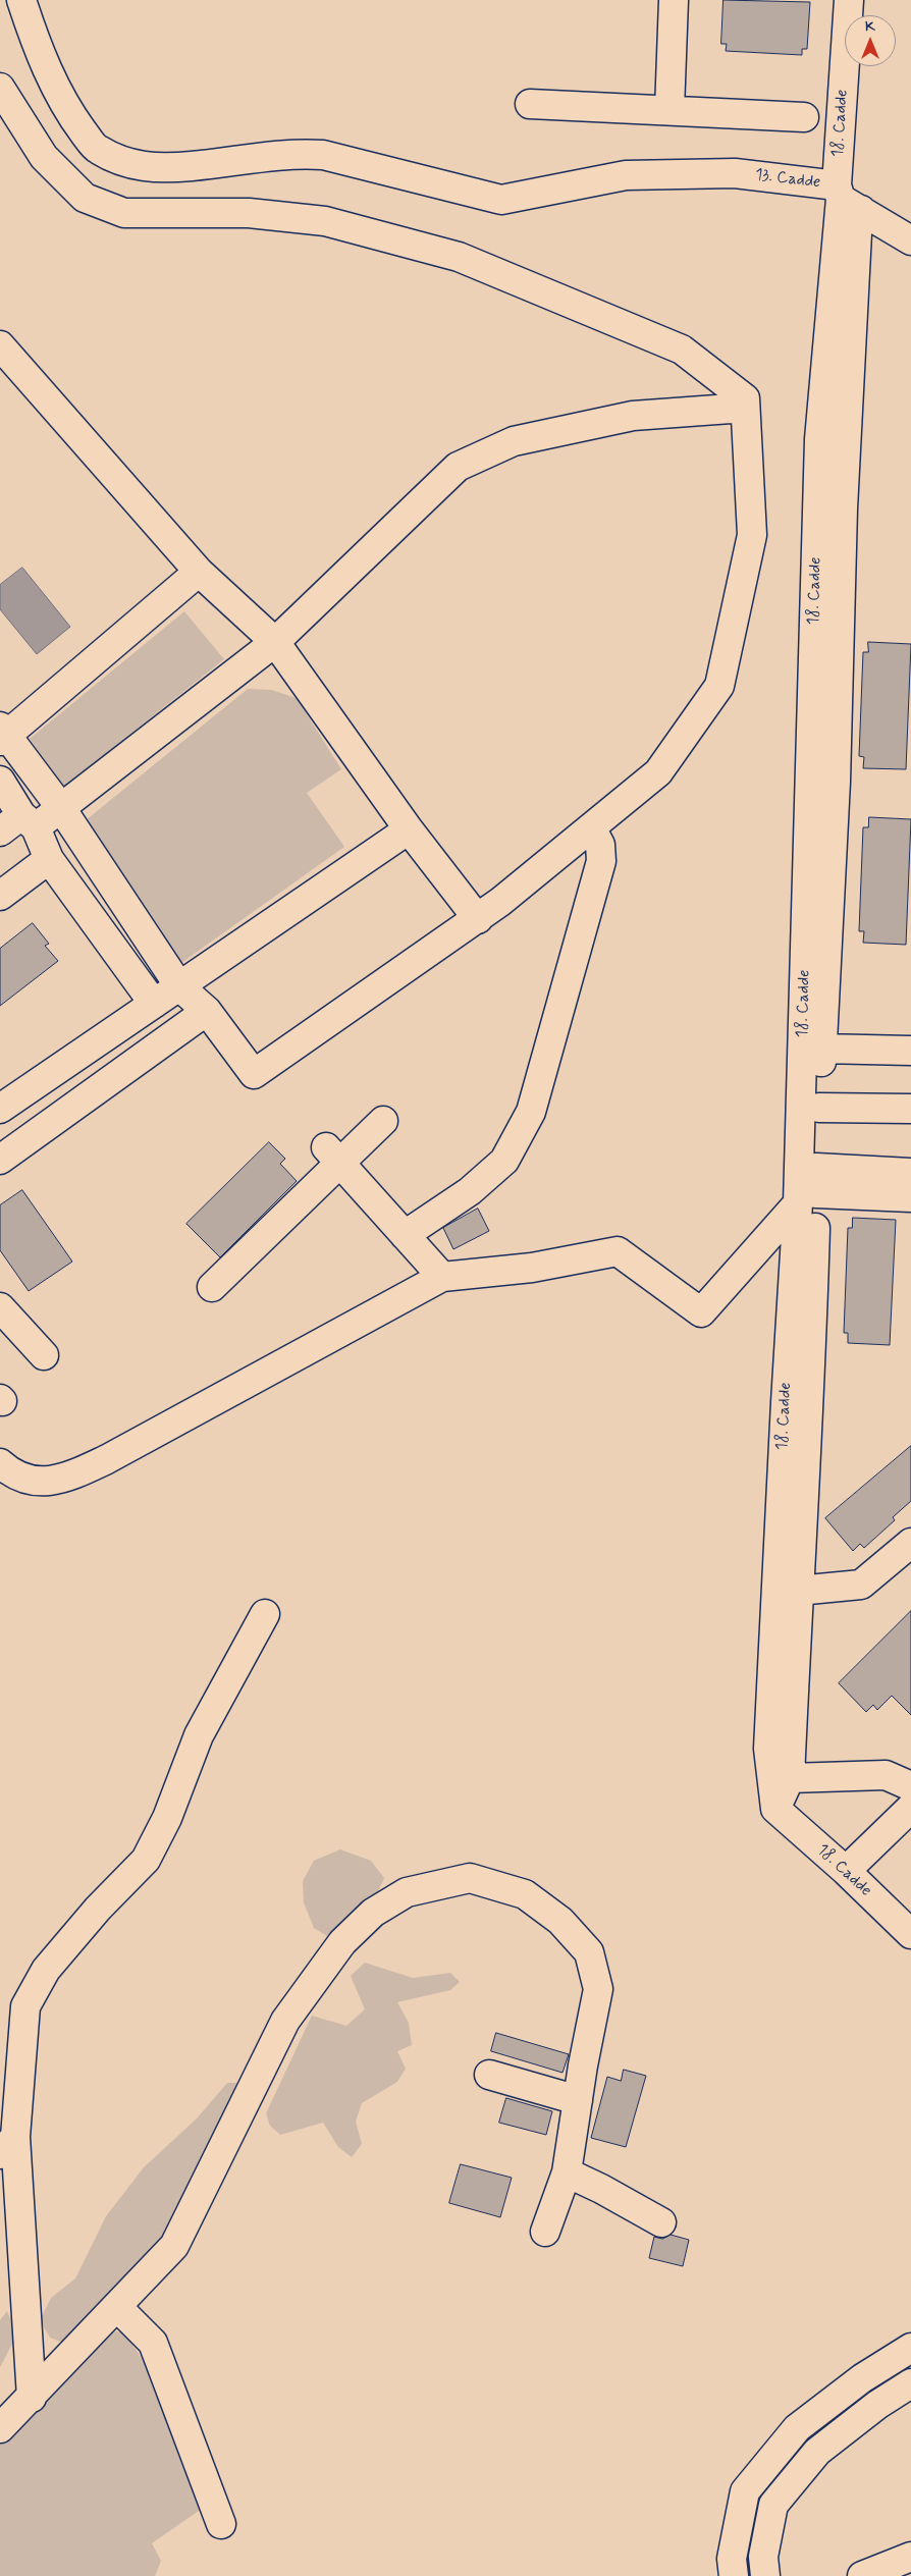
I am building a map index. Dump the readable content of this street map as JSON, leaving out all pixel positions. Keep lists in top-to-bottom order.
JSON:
{
  "streets": {
    "street": ["18. Cadde", "13. Cadde"]
  },
  "crossings": [
    ["18. Cadde", "13. Cadde"]
  ],
  "north": "top"
}
